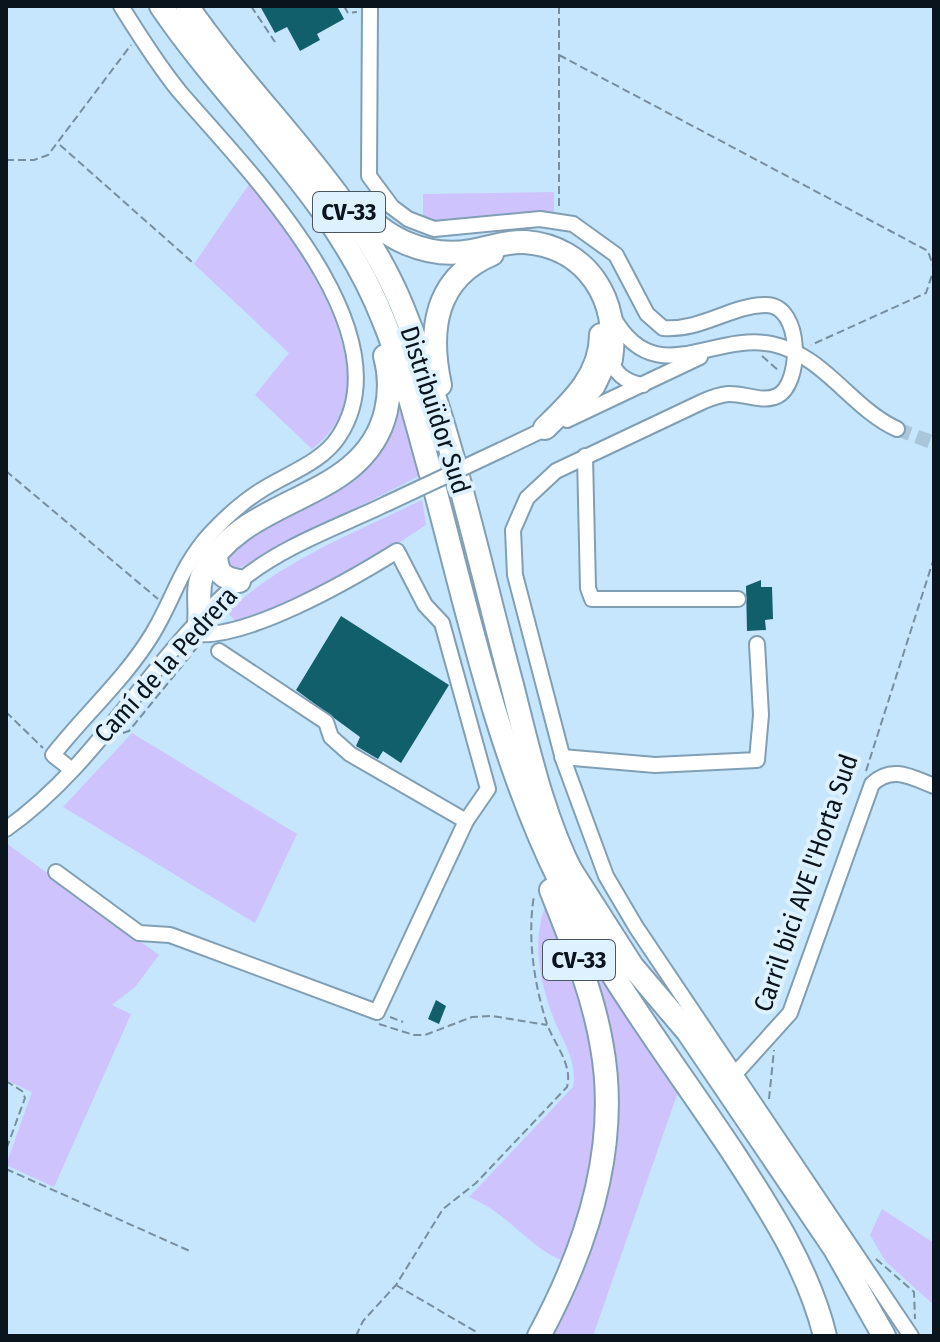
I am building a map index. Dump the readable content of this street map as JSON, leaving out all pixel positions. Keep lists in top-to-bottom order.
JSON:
{
  "streets": {
    "highway": ["CV-33", "Distribuïdor Sud"],
    "street": ["Camí de la Pedrera"],
    "path": ["Carril bici AVE l'Horta Sud"]
  },
  "crossings": [
    ["CV-33", "Distribuïdor Sud"]
  ]
}
